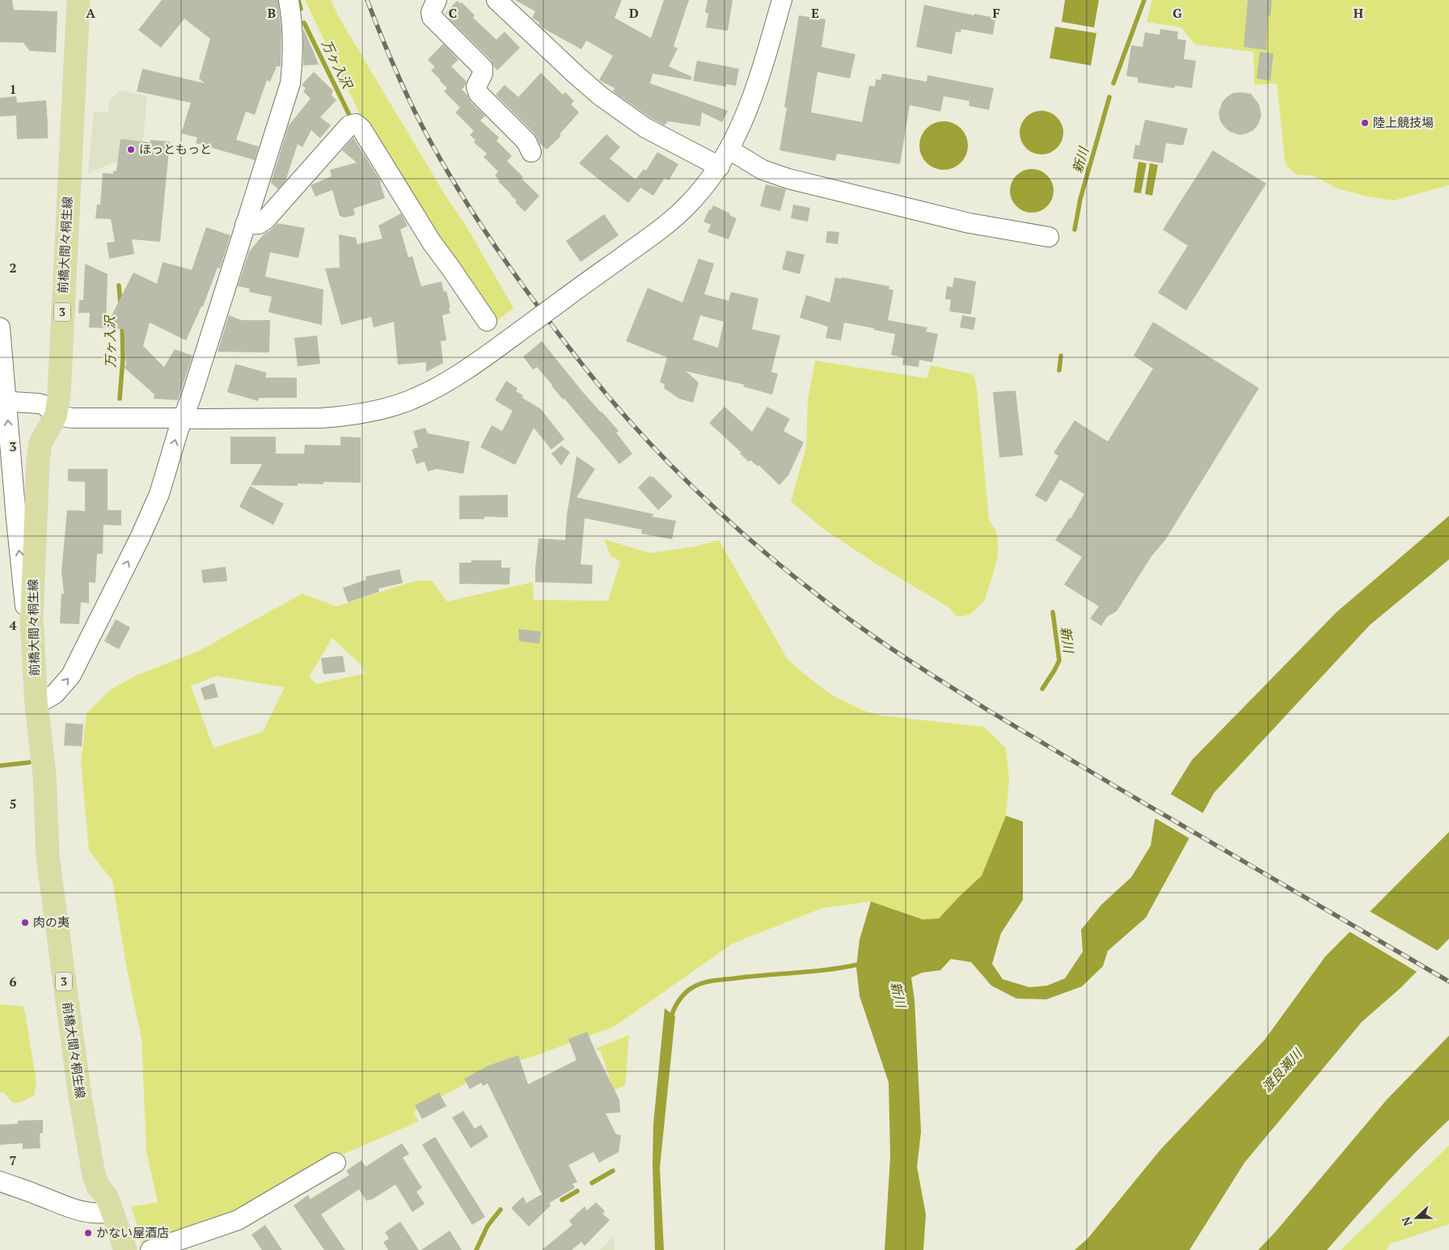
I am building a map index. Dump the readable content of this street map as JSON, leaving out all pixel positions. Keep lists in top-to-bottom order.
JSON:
{
  "streets": {
    "main road": ["前橋大間々桐生線", "3"]
  },
  "water": ["万ヶ入沢", "新川", "渡良瀬川"],
  "places": [
    "陸上競技場",
    "ほっともっと",
    "肉の夷",
    "かない屋酒店"
  ],
  "north": "left",
  "grid": {
    "columns": [
      "A",
      "B",
      "C",
      "D",
      "E",
      "F",
      "G",
      "H"
    ],
    "rows": [
      "1",
      "2",
      "3",
      "4",
      "5",
      "6",
      "7"
    ]
  }
}
